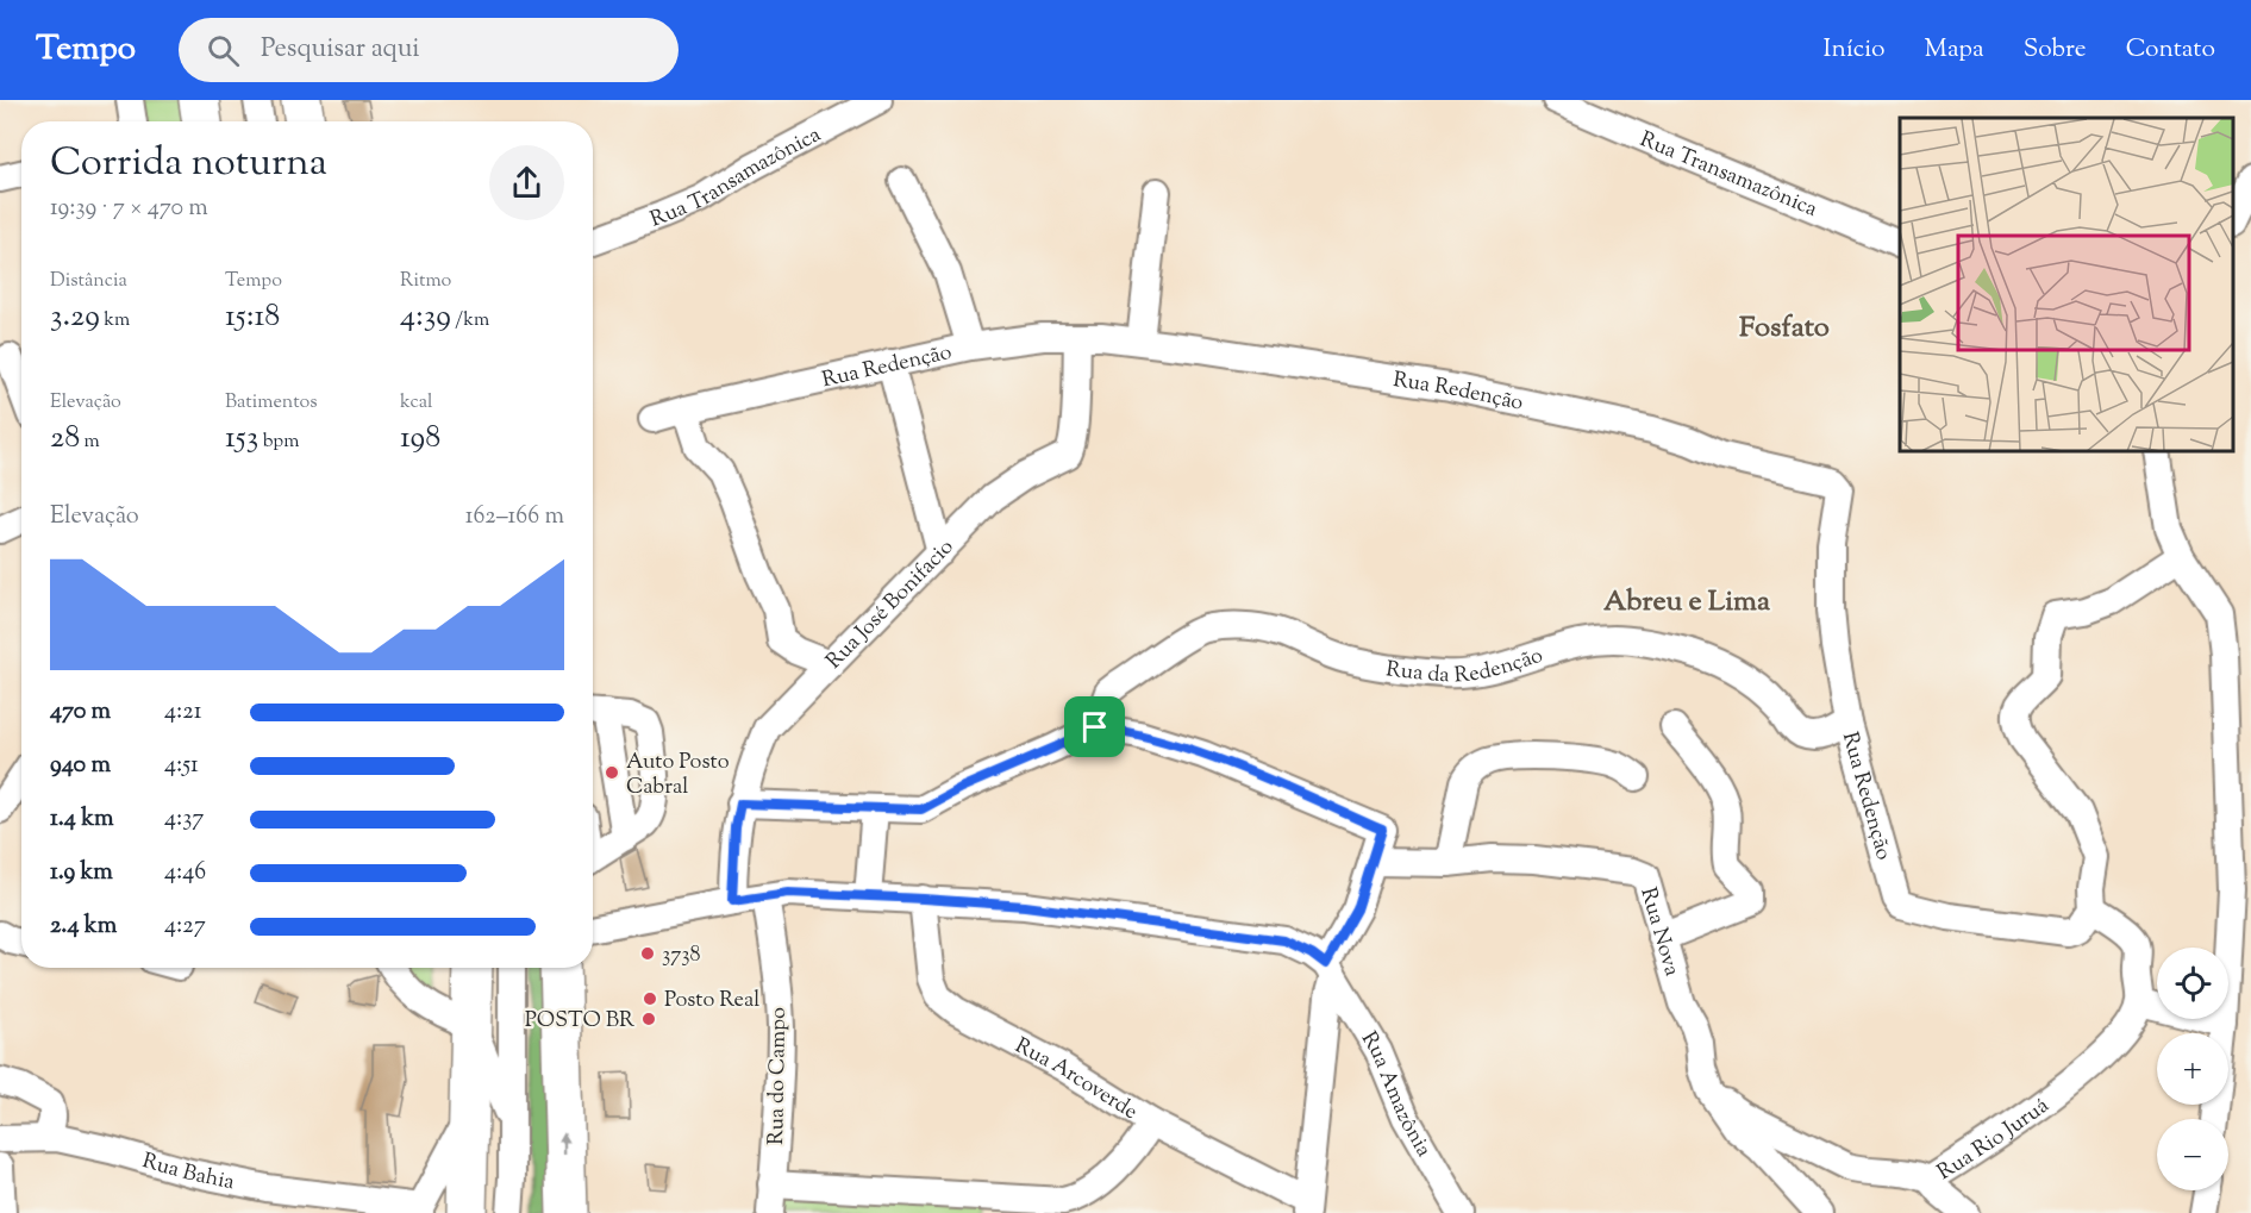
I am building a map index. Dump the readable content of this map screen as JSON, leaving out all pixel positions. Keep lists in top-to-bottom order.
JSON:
{
  "streets": {
    "street": [
      "Rua Transamazônica",
      "Rua Redenção",
      "Rua José Bonifacio",
      "Rua da Redenção",
      "Rua Nova",
      "Rua do Campo",
      "Rua Arcoverde",
      "Rua Amazônia",
      "Rua Rio Juruá",
      "Rua Bahia"
    ]
  },
  "crossings": [
    ["Rua Redenção", "Rua José Bonifacio"],
    ["Rua Redenção", "Rua da Redenção"],
    ["Rua Nova", "Rua Rio Juruá"]
  ],
  "districts": ["Fosfato", "Abreu e Lima"],
  "places": [
    "Auto Posto Cabral",
    "3738",
    "Posto Real",
    "POSTO BR"
  ],
  "page": {
    "header": "Tempo",
    "search": "Pesquisar aqui",
    "nav": [
      "Início",
      "Mapa",
      "Sobre",
      "Contato"
    ],
    "heading": ["Corrida noturna", "19:39 · 7 × 470 m"],
    "stats": [
      ["Distância", "3.29 km"],
      ["Tempo", "15:18"],
      ["Ritmo", "4:39 /km"],
      ["Elevação", "28 m"],
      ["Batimentos", "153 bpm"],
      ["kcal", "198"]
    ],
    "chart": ["Elevação", "162–166 m"],
    "list": [
      {
        "name": "470 m",
        "note": "4:21"
      },
      {
        "name": "940 m",
        "note": "4:51"
      },
      {
        "name": "1.4 km",
        "note": "4:37"
      },
      {
        "name": "1.9 km",
        "note": "4:46"
      },
      {
        "name": "2.4 km",
        "note": "4:27"
      }
    ],
    "map_buttons": ["+", "−"]
  }
}
